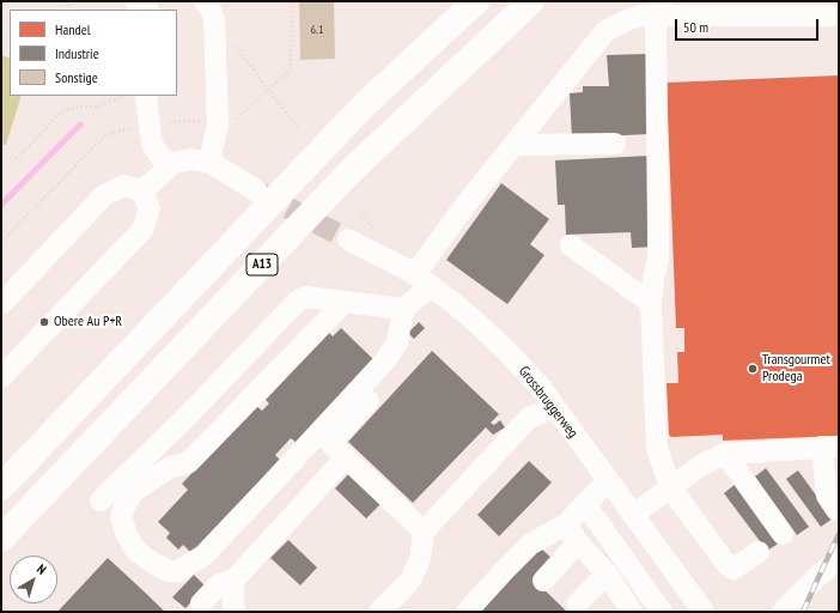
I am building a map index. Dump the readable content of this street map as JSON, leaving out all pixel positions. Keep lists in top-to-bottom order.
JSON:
{
  "streets": {
    "highway": ["A13"],
    "street": ["Grossbruggerweg"]
  },
  "places": ["Obere Au P+R", "Transgourmet Prodega"],
  "house_numbers": ["6.1"],
  "legend": ["Handel", "Industrie", "Sonstige"],
  "scale_bar": "50 m",
  "north": "top right"
}
